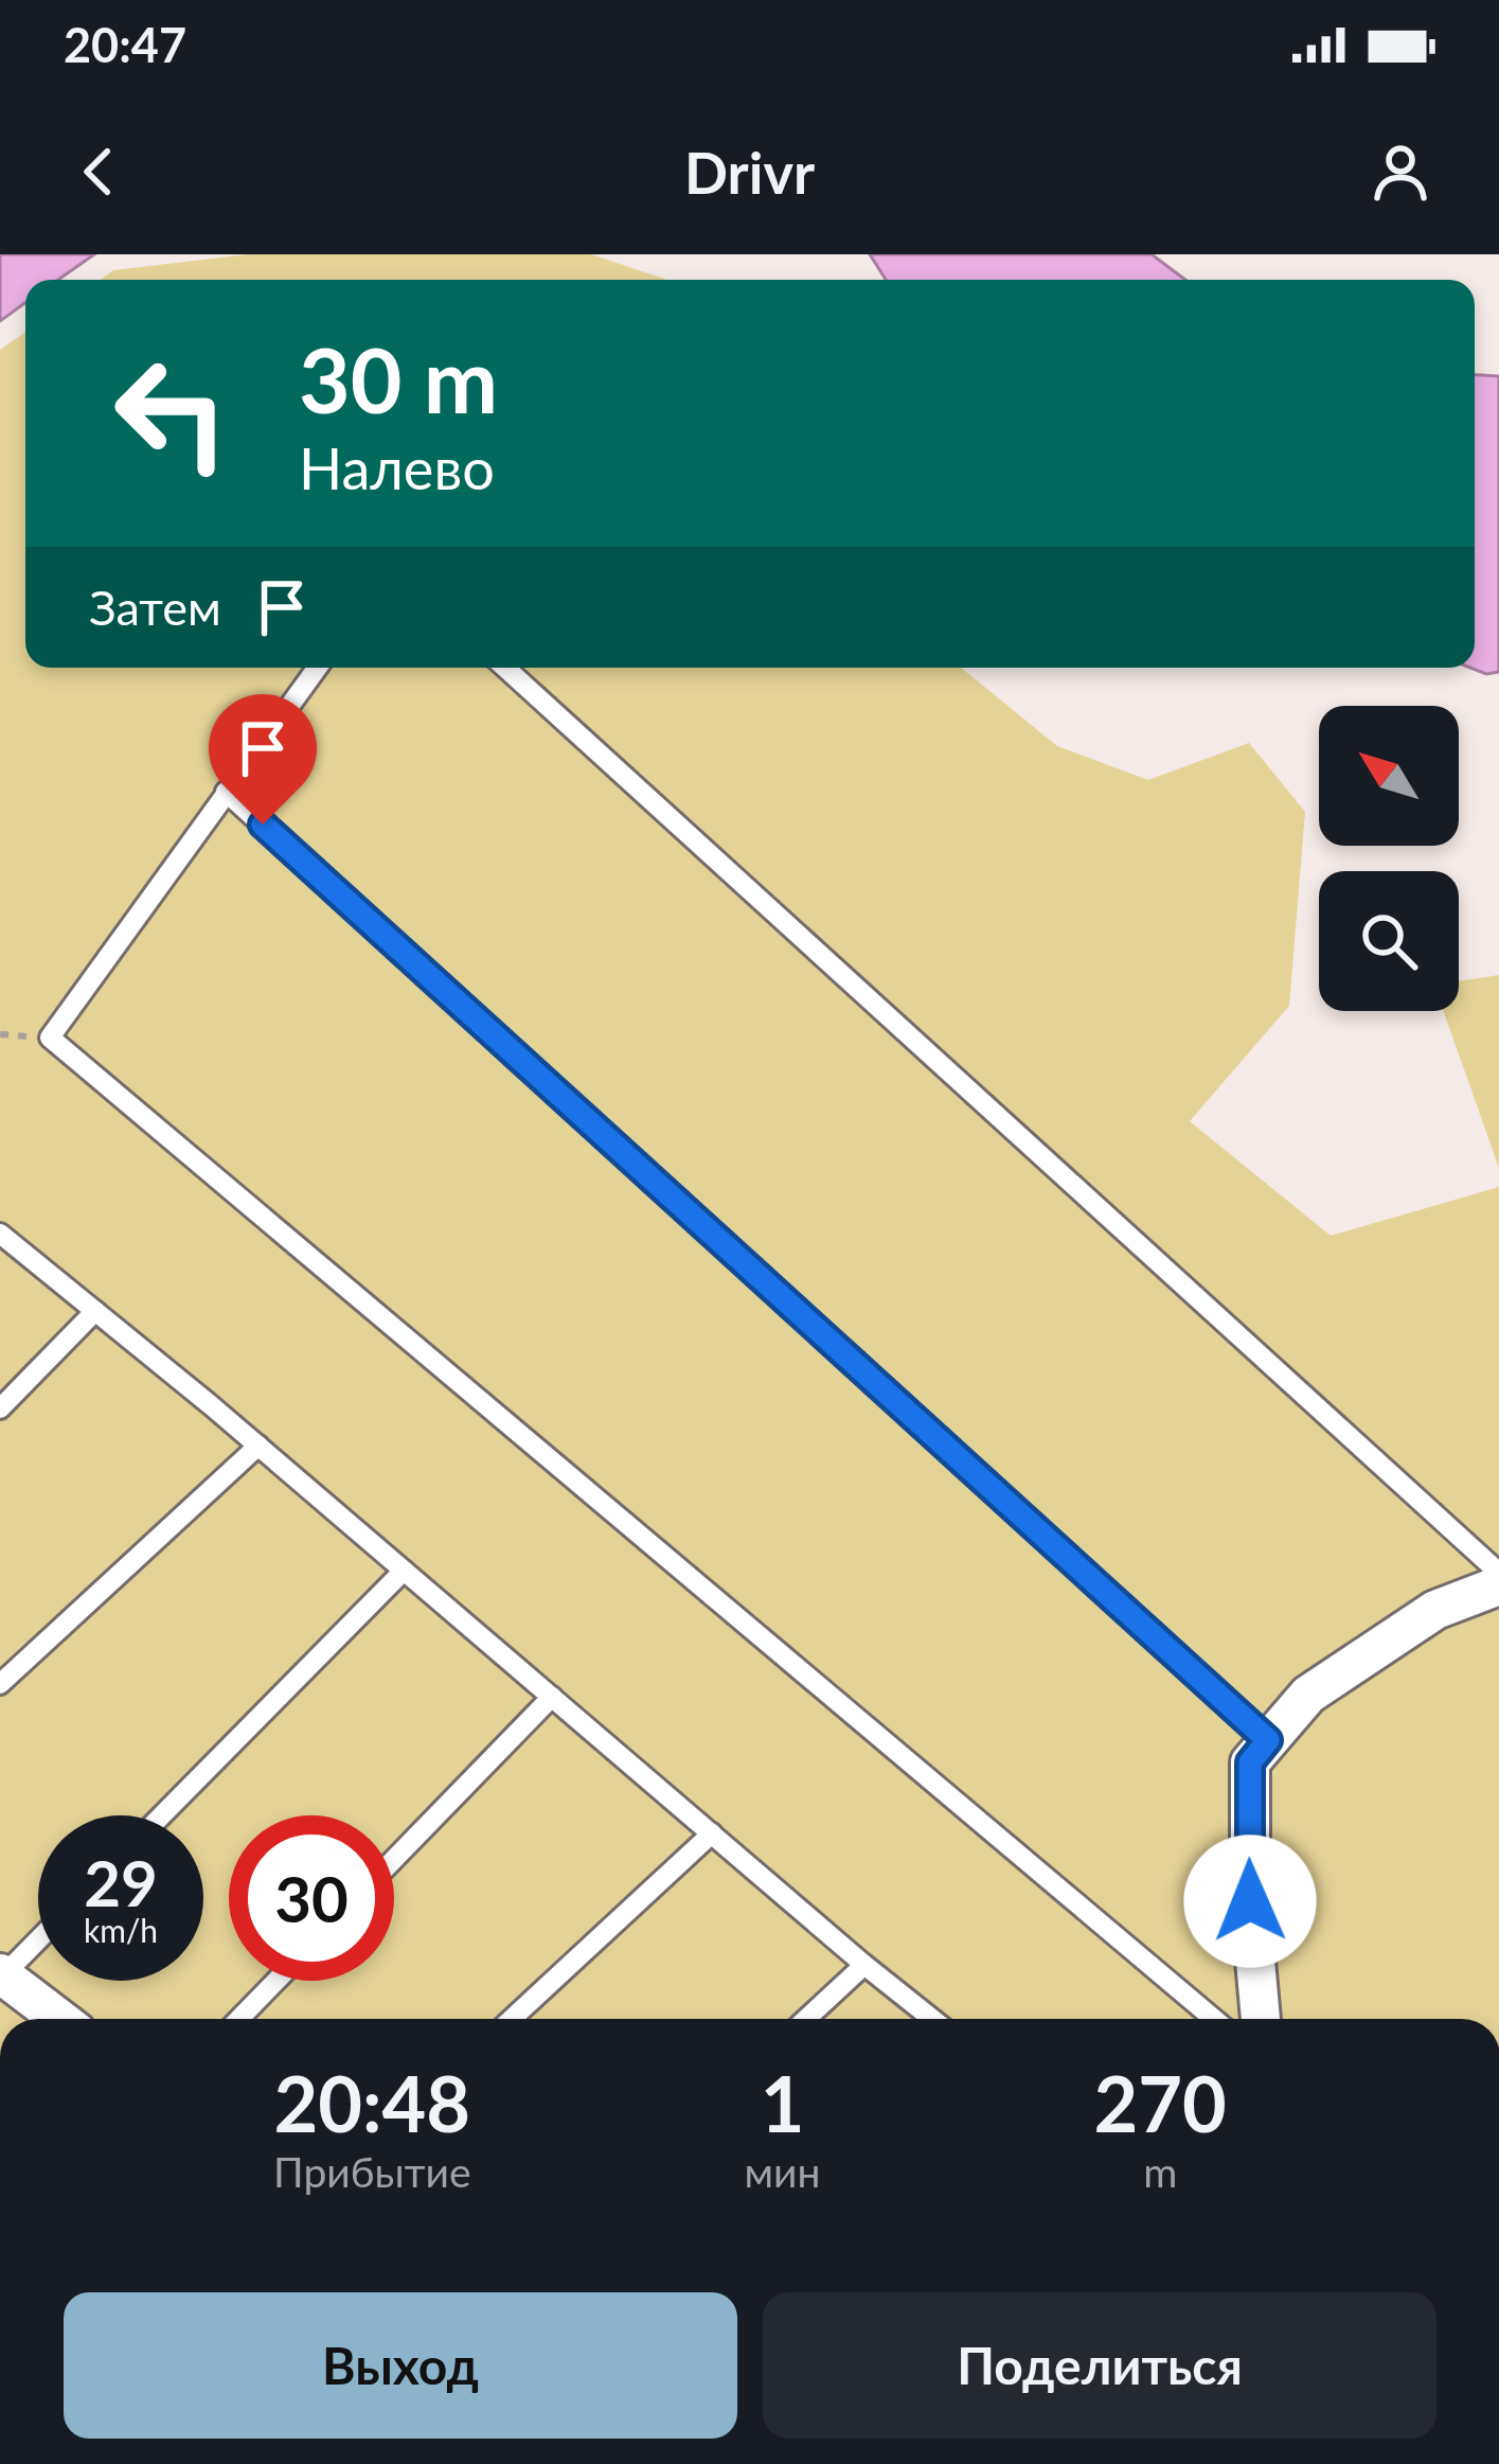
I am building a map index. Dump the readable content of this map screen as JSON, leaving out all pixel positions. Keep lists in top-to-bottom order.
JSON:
{
  "north": "top left",
  "page": {
    "status": "20:47",
    "header": "Drivr",
    "turn": ["30 m", "Налево"],
    "then": "Затем",
    "speed": "29 km/h",
    "limit": "30",
    "eta": [
      "20:48",
      "Прибытие",
      "1",
      "мин",
      "270",
      "m"
    ],
    "buttons": ["Выход", "Поделиться"]
  }
}
